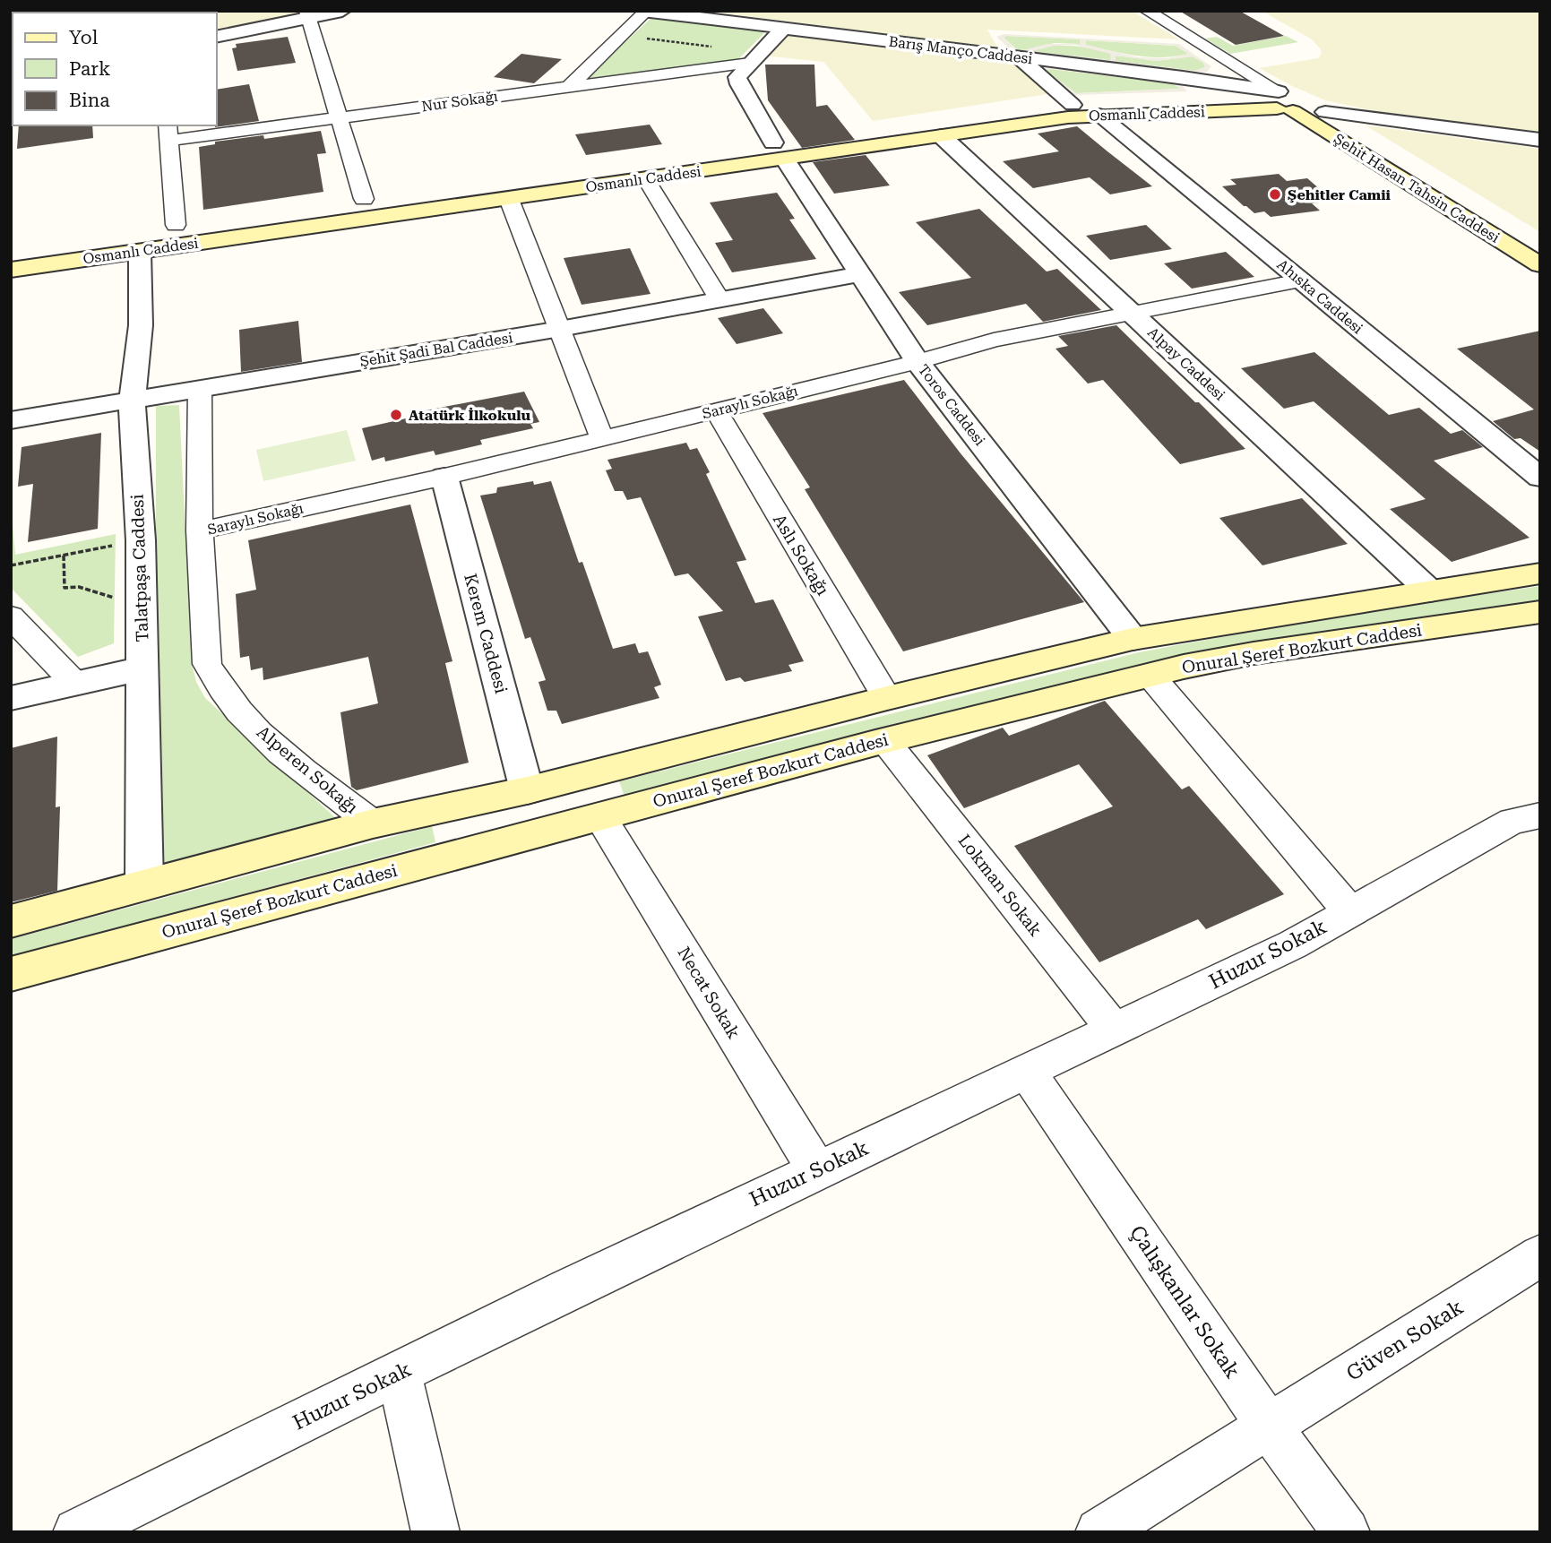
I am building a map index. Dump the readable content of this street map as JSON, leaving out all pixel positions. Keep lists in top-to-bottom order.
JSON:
{
  "streets": {
    "main road": ["Osmanlı Caddesi", "Şehit Hasan Tahsin Caddesi", "Onural Şeref Bozkurt Caddesi"],
    "street": [
      "Barış Manço Caddesi",
      "Nur Sokağı",
      "Ahıska Caddesi",
      "Şehit Şadi Bal Caddesi",
      "Alpay Caddesi",
      "Saraylı Sokağı",
      "Toros Caddesi",
      "Aslı Sokağı",
      "Talatpaşa Caddesi",
      "Kerem Caddesi",
      "Alperen Sokağı",
      "Lokman Sokak",
      "Huzur Sokak",
      "Necat Sokak",
      "Çalışkanlar Sokak",
      "Güven Sokak"
    ]
  },
  "crossings": [
    ["Barış Manço Caddesi", "Osmanlı Caddesi"],
    ["Barış Manço Caddesi", "Şehit Hasan Tahsin Caddesi"],
    ["Barış Manço Caddesi", "Ahıska Caddesi"],
    ["Barış Manço Caddesi", "Toros Caddesi"],
    ["Nur Sokağı", "Toros Caddesi"],
    ["Osmanlı Caddesi", "Şehit Hasan Tahsin Caddesi"],
    ["Osmanlı Caddesi", "Ahıska Caddesi"],
    ["Osmanlı Caddesi", "Alpay Caddesi"],
    ["Osmanlı Caddesi", "Toros Caddesi"],
    ["Osmanlı Caddesi", "Talatpaşa Caddesi"],
    ["Ahıska Caddesi", "Saraylı Sokağı"],
    ["Şehit Şadi Bal Caddesi", "Toros Caddesi"],
    ["Şehit Şadi Bal Caddesi", "Talatpaşa Caddesi"],
    ["Şehit Şadi Bal Caddesi", "Alperen Sokağı"],
    ["Alpay Caddesi", "Saraylı Sokağı"],
    ["Saraylı Sokağı", "Toros Caddesi"],
    ["Saraylı Sokağı", "Aslı Sokağı"],
    ["Saraylı Sokağı", "Kerem Caddesi"],
    ["Saraylı Sokağı", "Alperen Sokağı"],
    ["Onural Şeref Bozkurt Caddesi", "Lokman Sokak"],
    ["Onural Şeref Bozkurt Caddesi", "Necat Sokak"],
    ["Lokman Sokak", "Huzur Sokak"],
    ["Huzur Sokak", "Necat Sokak"],
    ["Huzur Sokak", "Çalışkanlar Sokak"],
    ["Çalışkanlar Sokak", "Güven Sokak"]
  ],
  "places": ["Şehitler Camii", "Atatürk İlkokulu"],
  "legend": ["Yol", "Park", "Bina"]
}
